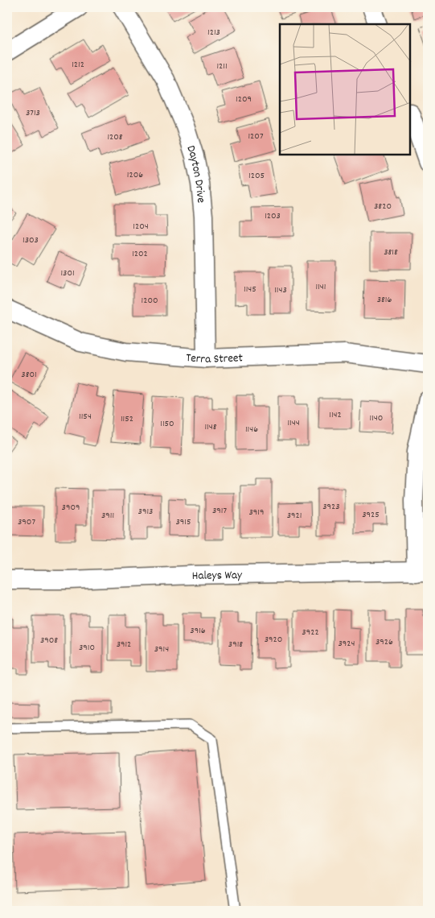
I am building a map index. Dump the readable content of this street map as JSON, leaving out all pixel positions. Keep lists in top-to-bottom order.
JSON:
{
  "streets": {
    "street": ["Dayton Drive", "Terra Street", "Haleys Way"]
  },
  "crossings": [
    ["Dayton Drive", "Terra Street"]
  ],
  "house_numbers": [
    "1213",
    "1212",
    "1211",
    "1209",
    "3713",
    "1207",
    "1208",
    "1206",
    "1205",
    "3820",
    "1203",
    "1204",
    "1303",
    "3818",
    "1202",
    "1301",
    "1141",
    "1145",
    "1143",
    "3816",
    "1200",
    "3801",
    "1142",
    "1154",
    "1140",
    "1152",
    "1144",
    "1150",
    "1148",
    "1146",
    "3923",
    "3909",
    "3917",
    "3913",
    "3919",
    "3925",
    "3911",
    "3921",
    "3907",
    "3915",
    "3916",
    "3922",
    "3920",
    "3908",
    "3926",
    "3924",
    "3912",
    "3918",
    "3910",
    "3914"
  ]
}
